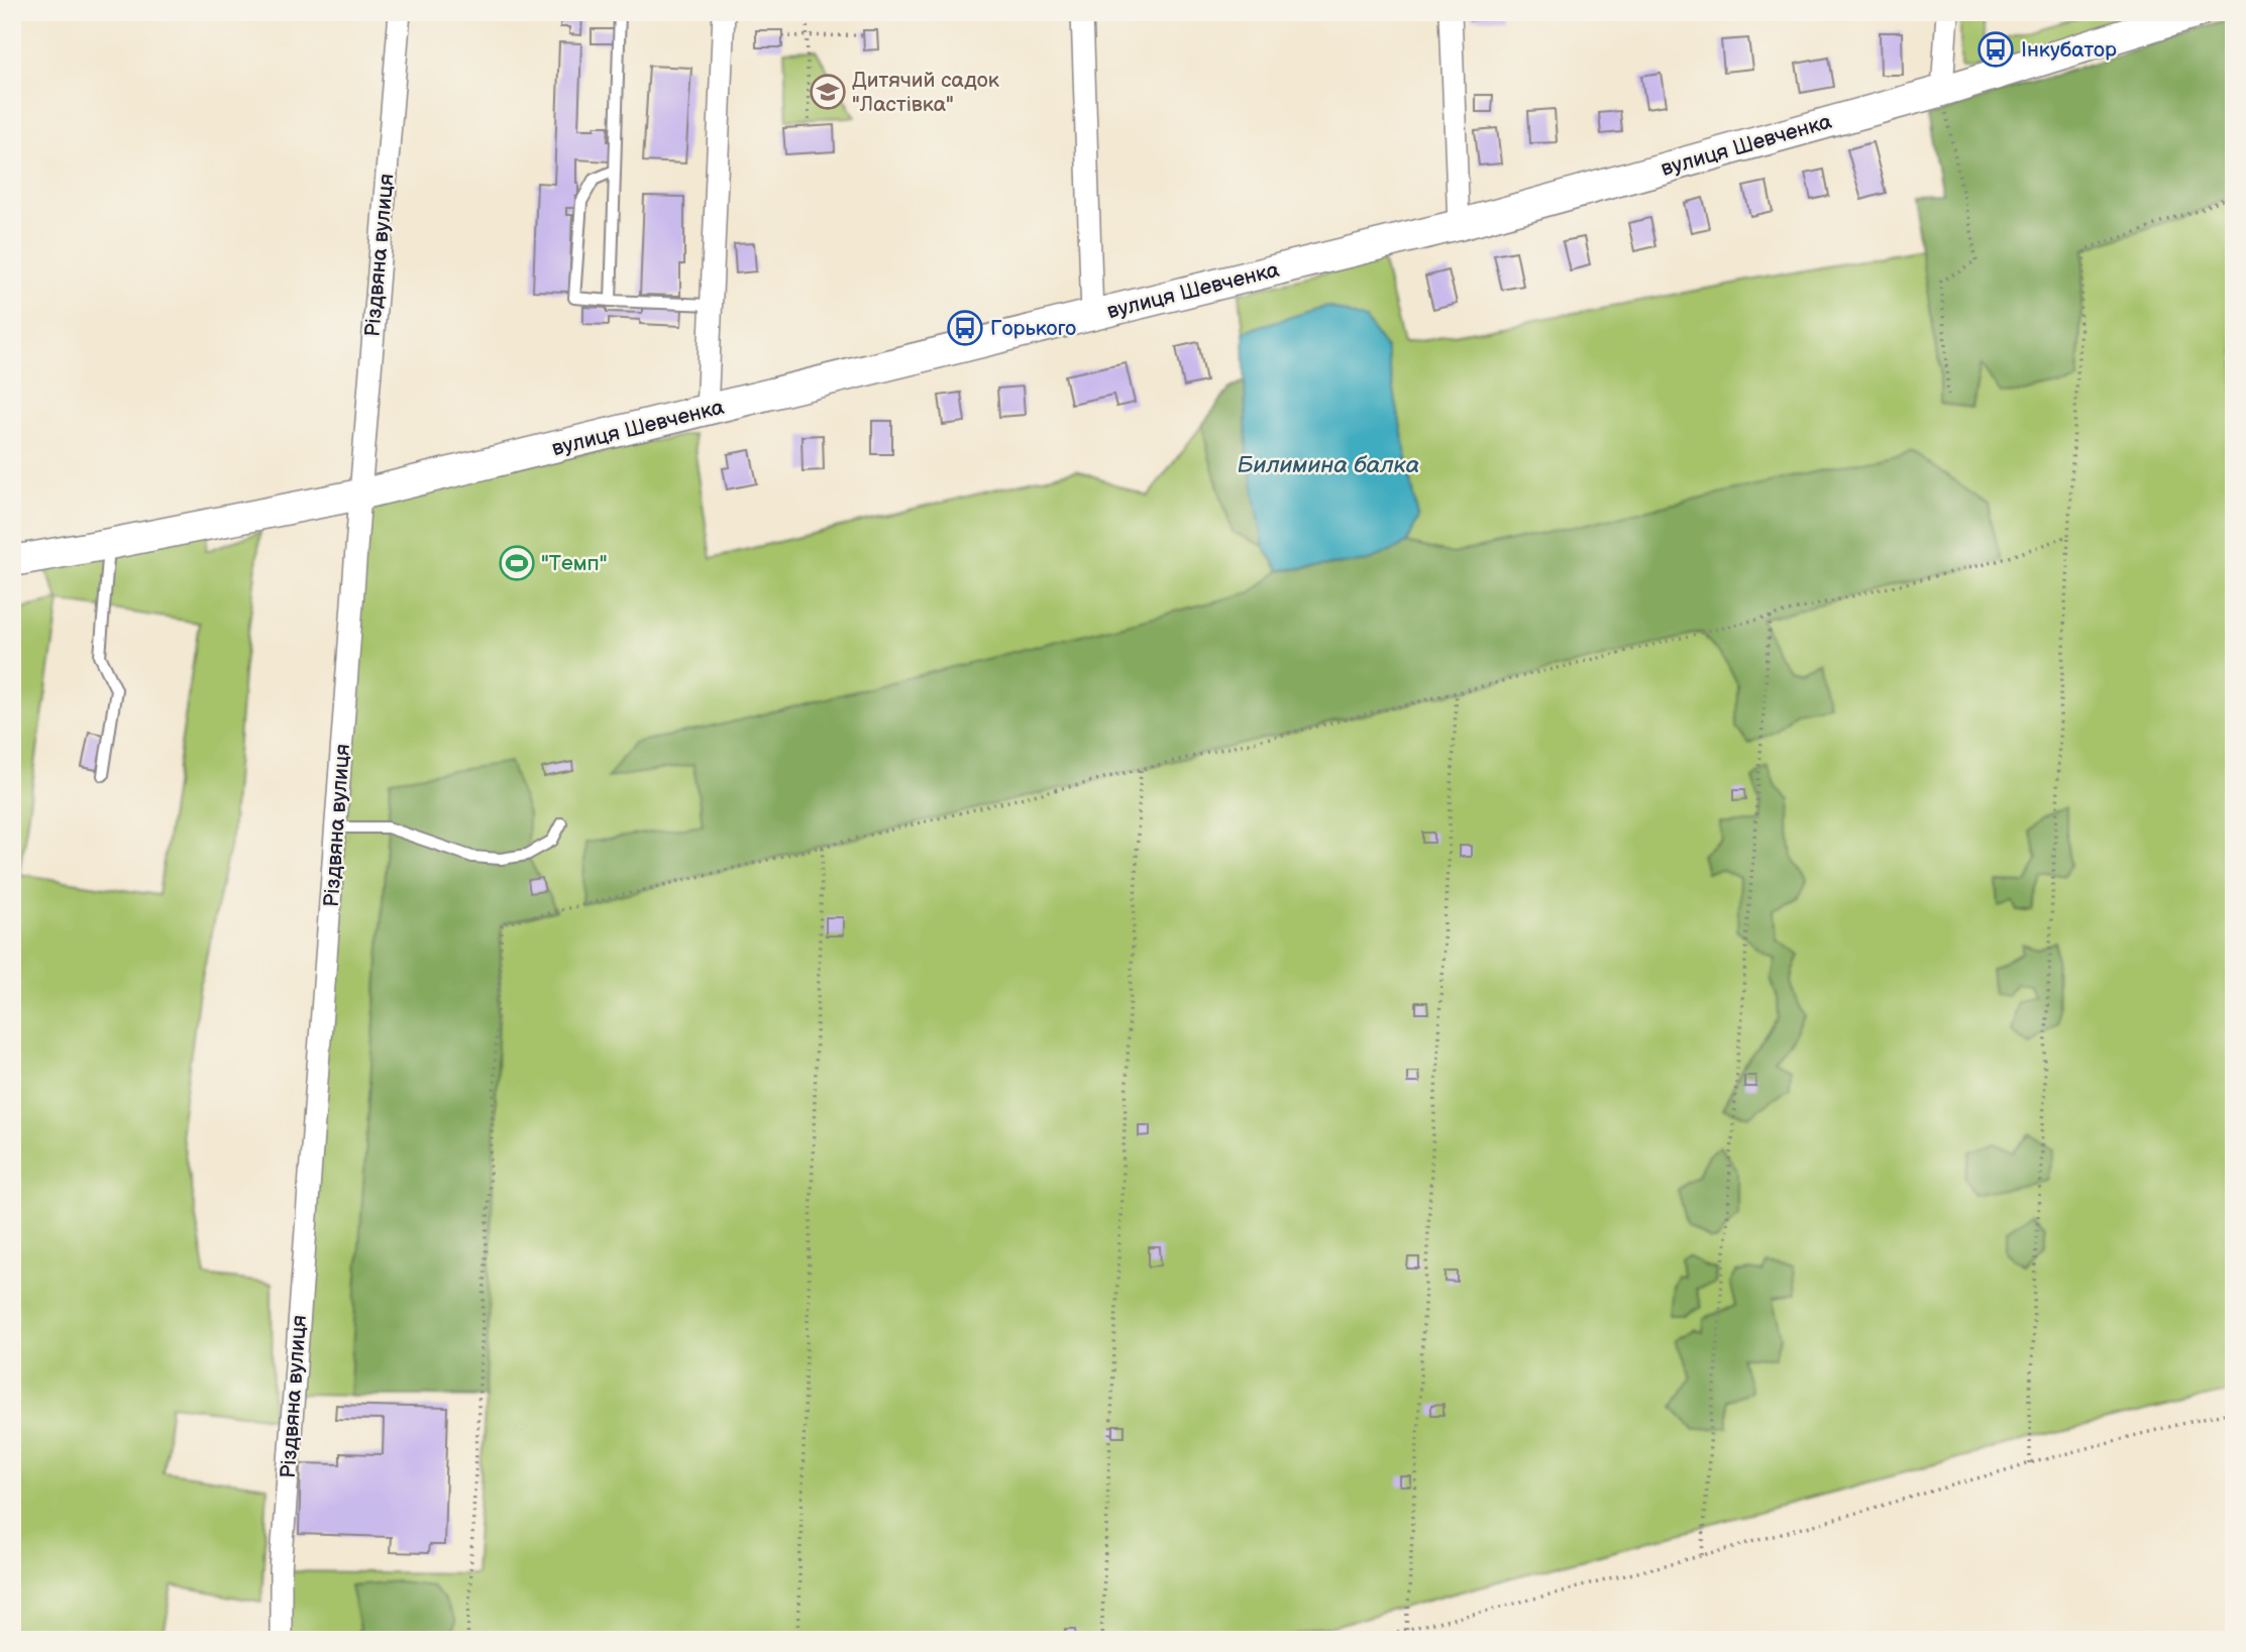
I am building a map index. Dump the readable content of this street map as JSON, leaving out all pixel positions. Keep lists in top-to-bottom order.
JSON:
{
  "streets": {
    "street": ["вулиця Шевченка", "Різдвяна вулиця"]
  },
  "crossings": [
    ["вулиця Шевченка", "Різдвяна вулиця"]
  ],
  "water": ["Билимина балка"],
  "places": {
    "bus stop": ["Інкубатор", "Горького"],
    "school or university": ["Дитячий садок \"Ластівка\""],
    "sports": ["\"Темп\""]
  }
}
